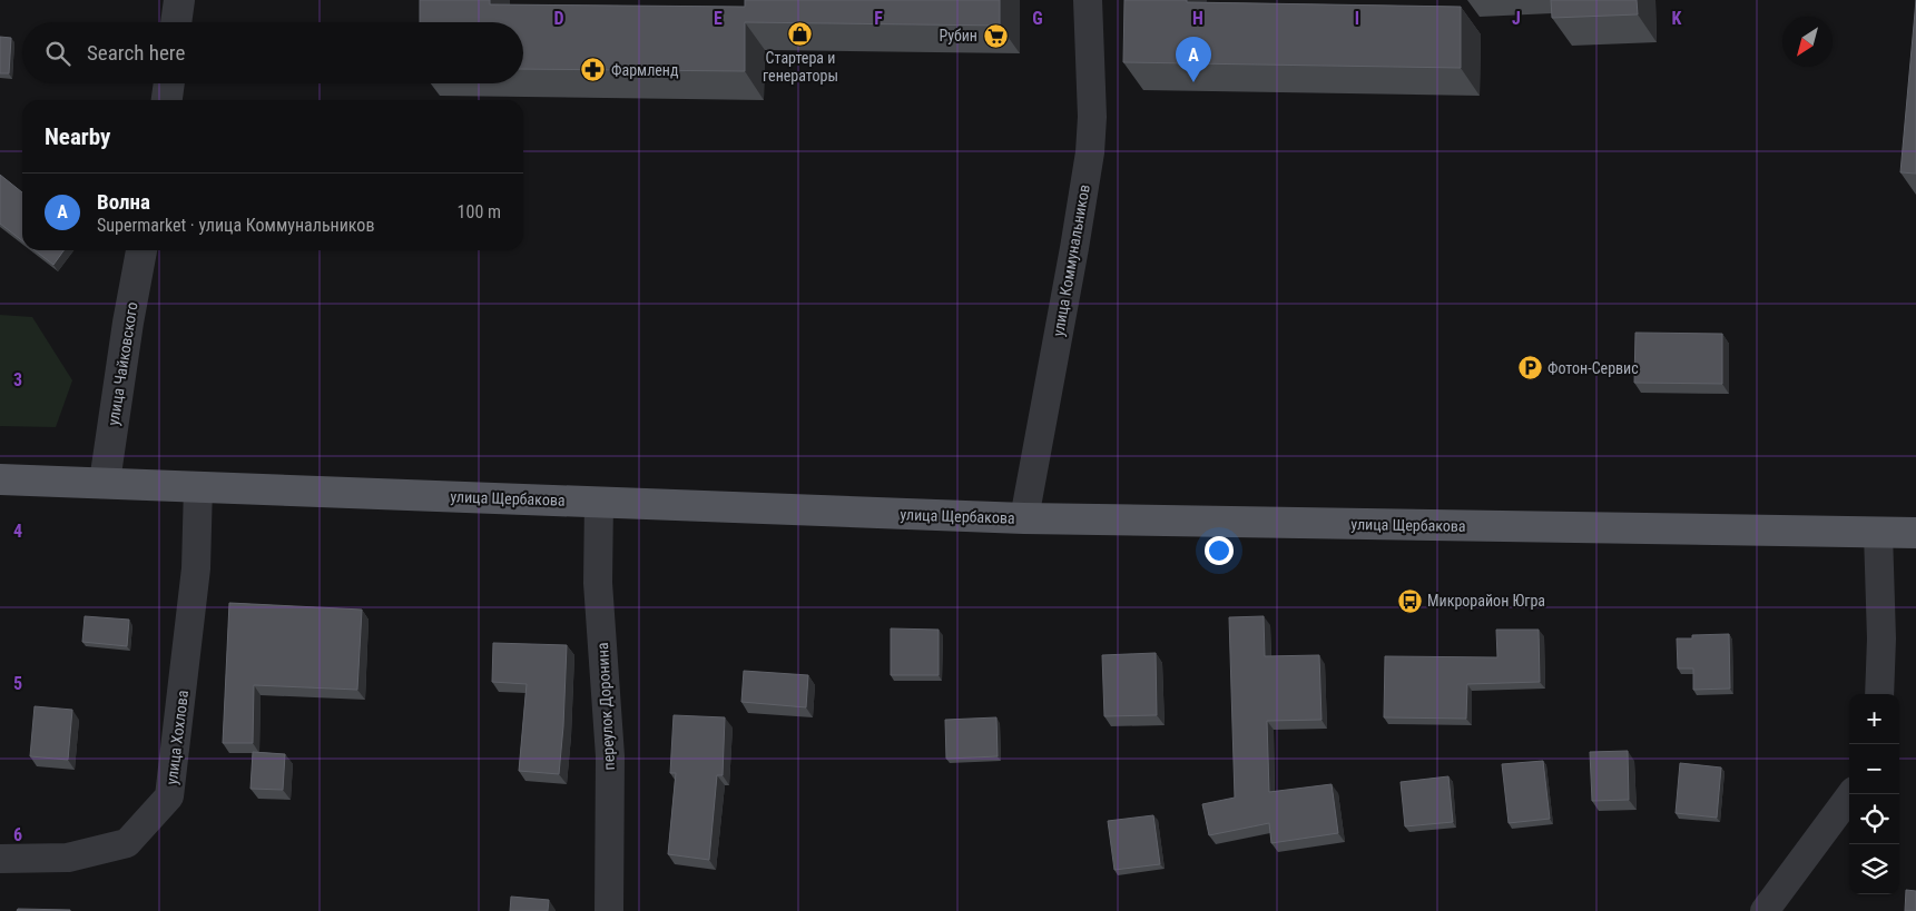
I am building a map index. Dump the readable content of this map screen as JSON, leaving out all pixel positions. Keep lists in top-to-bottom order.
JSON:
{
  "streets": {
    "main road": ["улица Щербакова"],
    "street": [
      "улица Коммунальников",
      "улица Чайковского",
      "переулок Доронина",
      "улица Хохлова"
    ]
  },
  "crossings": [
    ["улица Коммунальников", "улица Щербакова"],
    ["улица Чайковского", "улица Щербакова"],
    ["улица Щербакова", "переулок Доронина"],
    ["улица Щербакова", "улица Хохлова"]
  ],
  "places": {
    "shop": ["Стартера и генераторы"],
    "supermarket": ["Рубин"],
    "pharmacy": ["Фармленд"],
    "parking": ["Фотон-Сервис"],
    "bus stop": ["Микрорайон Югра"]
  },
  "north": "bottom left",
  "page": {
    "search": "Search here",
    "pins": "A",
    "heading": "Nearby",
    "list": [
      {
        "mark": "A",
        "name": "Волна",
        "note": "Supermarket · улица Коммунальников",
        "value": "100 m"
      }
    ],
    "map_buttons": ["+", "−"]
  },
  "grid": {
    "columns": [
      "D",
      "E",
      "F",
      "G",
      "H",
      "I",
      "J",
      "K"
    ],
    "rows": [
      "3",
      "4",
      "5",
      "6"
    ]
  }
}
